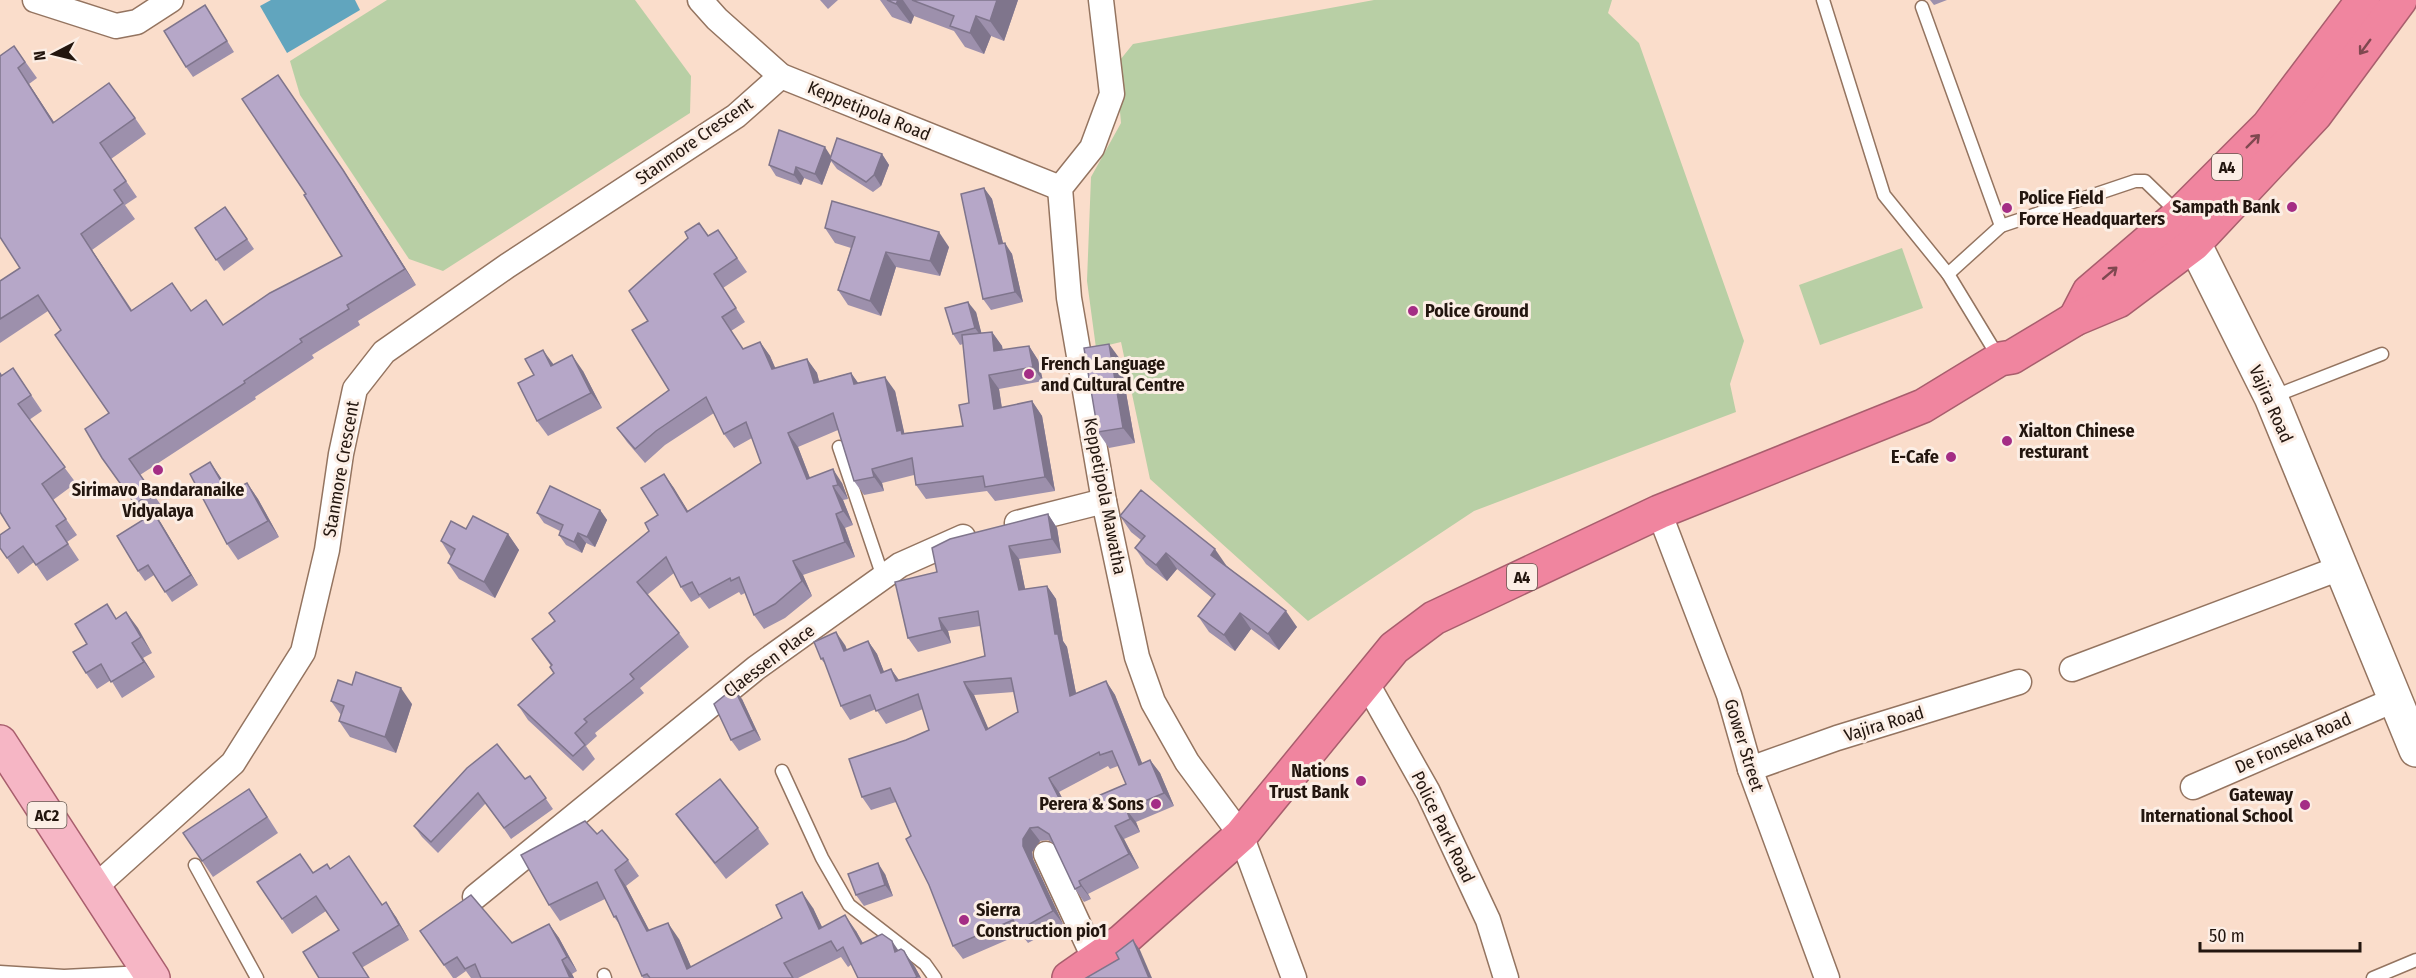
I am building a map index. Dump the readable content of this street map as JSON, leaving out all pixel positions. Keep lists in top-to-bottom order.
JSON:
{
  "streets": {
    "highway": ["A4"],
    "main road": ["Vajira Road", "AC2"],
    "street": [
      "Keppetipola Road",
      "Stanmore Crescent",
      "Keppetipola Mawatha",
      "Claessen Place",
      "De Fonseka Road",
      "Gower Street",
      "Police Park Road"
    ]
  },
  "crossings": [
    ["Keppetipola Road", "Stanmore Crescent"],
    ["Keppetipola Road", "Keppetipola Mawatha"],
    ["Stanmore Crescent", "AC2"],
    ["A4", "Vajira Road"],
    ["A4", "Keppetipola Mawatha"],
    ["A4", "Gower Street"],
    ["A4", "Police Park Road"],
    ["Vajira Road", "De Fonseka Road"],
    ["Vajira Road", "Gower Street"],
    ["Keppetipola Mawatha", "Claessen Place"]
  ],
  "places": [
    "Sampath Bank",
    "Police Field Force Headquarters",
    "Police Ground",
    "French Language and Cultural Centre",
    "Xialton Chinese resturant",
    "E-Cafe",
    "Sirimavo Bandaranaike Vidyalaya",
    "Nations Trust Bank",
    "Perera & Sons",
    "Gateway International School",
    "Sierra Construction pio1"
  ],
  "scale_bar": "50 m",
  "north": "left"
}
